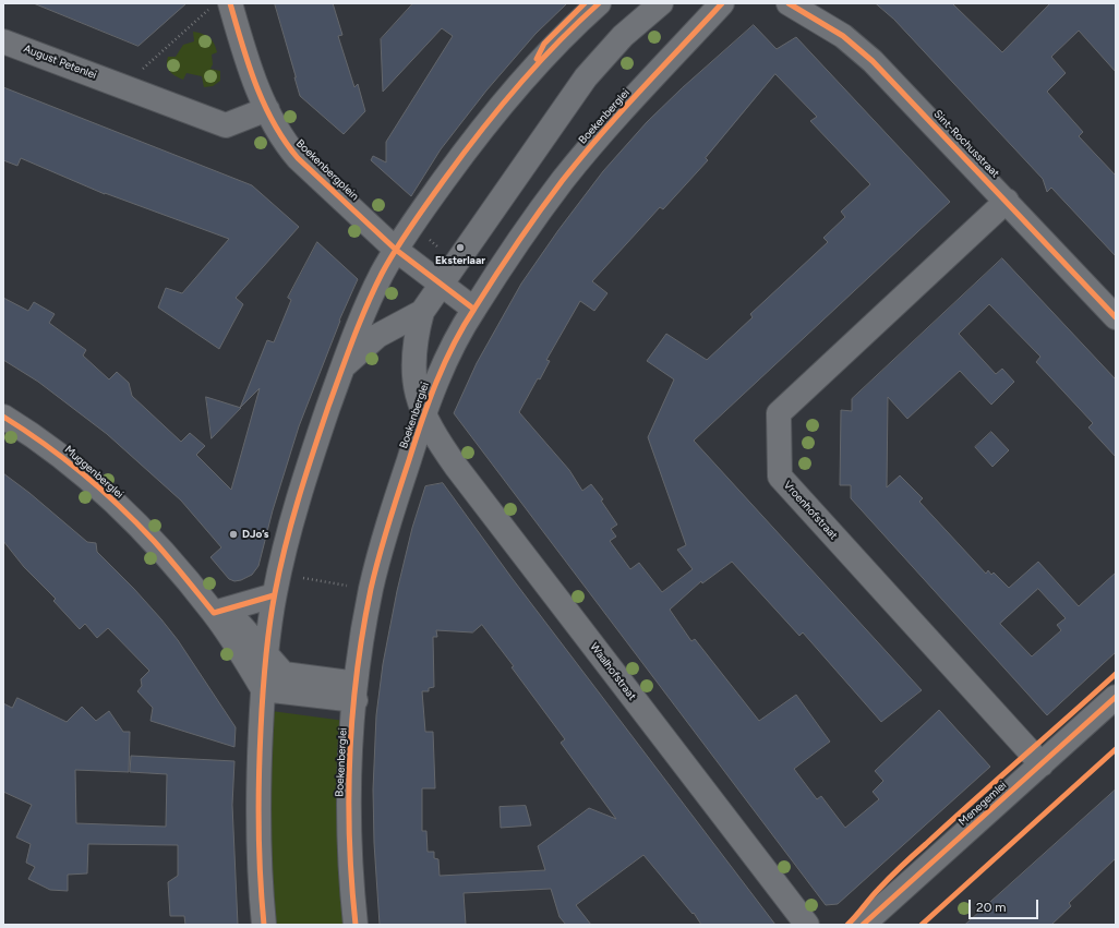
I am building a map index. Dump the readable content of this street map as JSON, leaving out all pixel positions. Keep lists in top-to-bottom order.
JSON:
{
  "streets": {
    "street": [
      "August Petenlei",
      "Boekenberglei",
      "Sint-Rochusstraat",
      "Boekenbergplein",
      "Muggenberglei",
      "Vroenhofstraat",
      "Waalhofstraat",
      "Menegemlei"
    ]
  },
  "crossings": [
    ["Boekenberglei", "Boekenbergplein"],
    ["Boekenberglei", "Muggenberglei"],
    ["Boekenberglei", "Waalhofstraat"],
    ["Sint-Rochusstraat", "Vroenhofstraat"],
    ["Vroenhofstraat", "Menegemlei"]
  ],
  "places": ["Eksterlaar", "DJo’s"],
  "scale_bar": "20 m"
}
